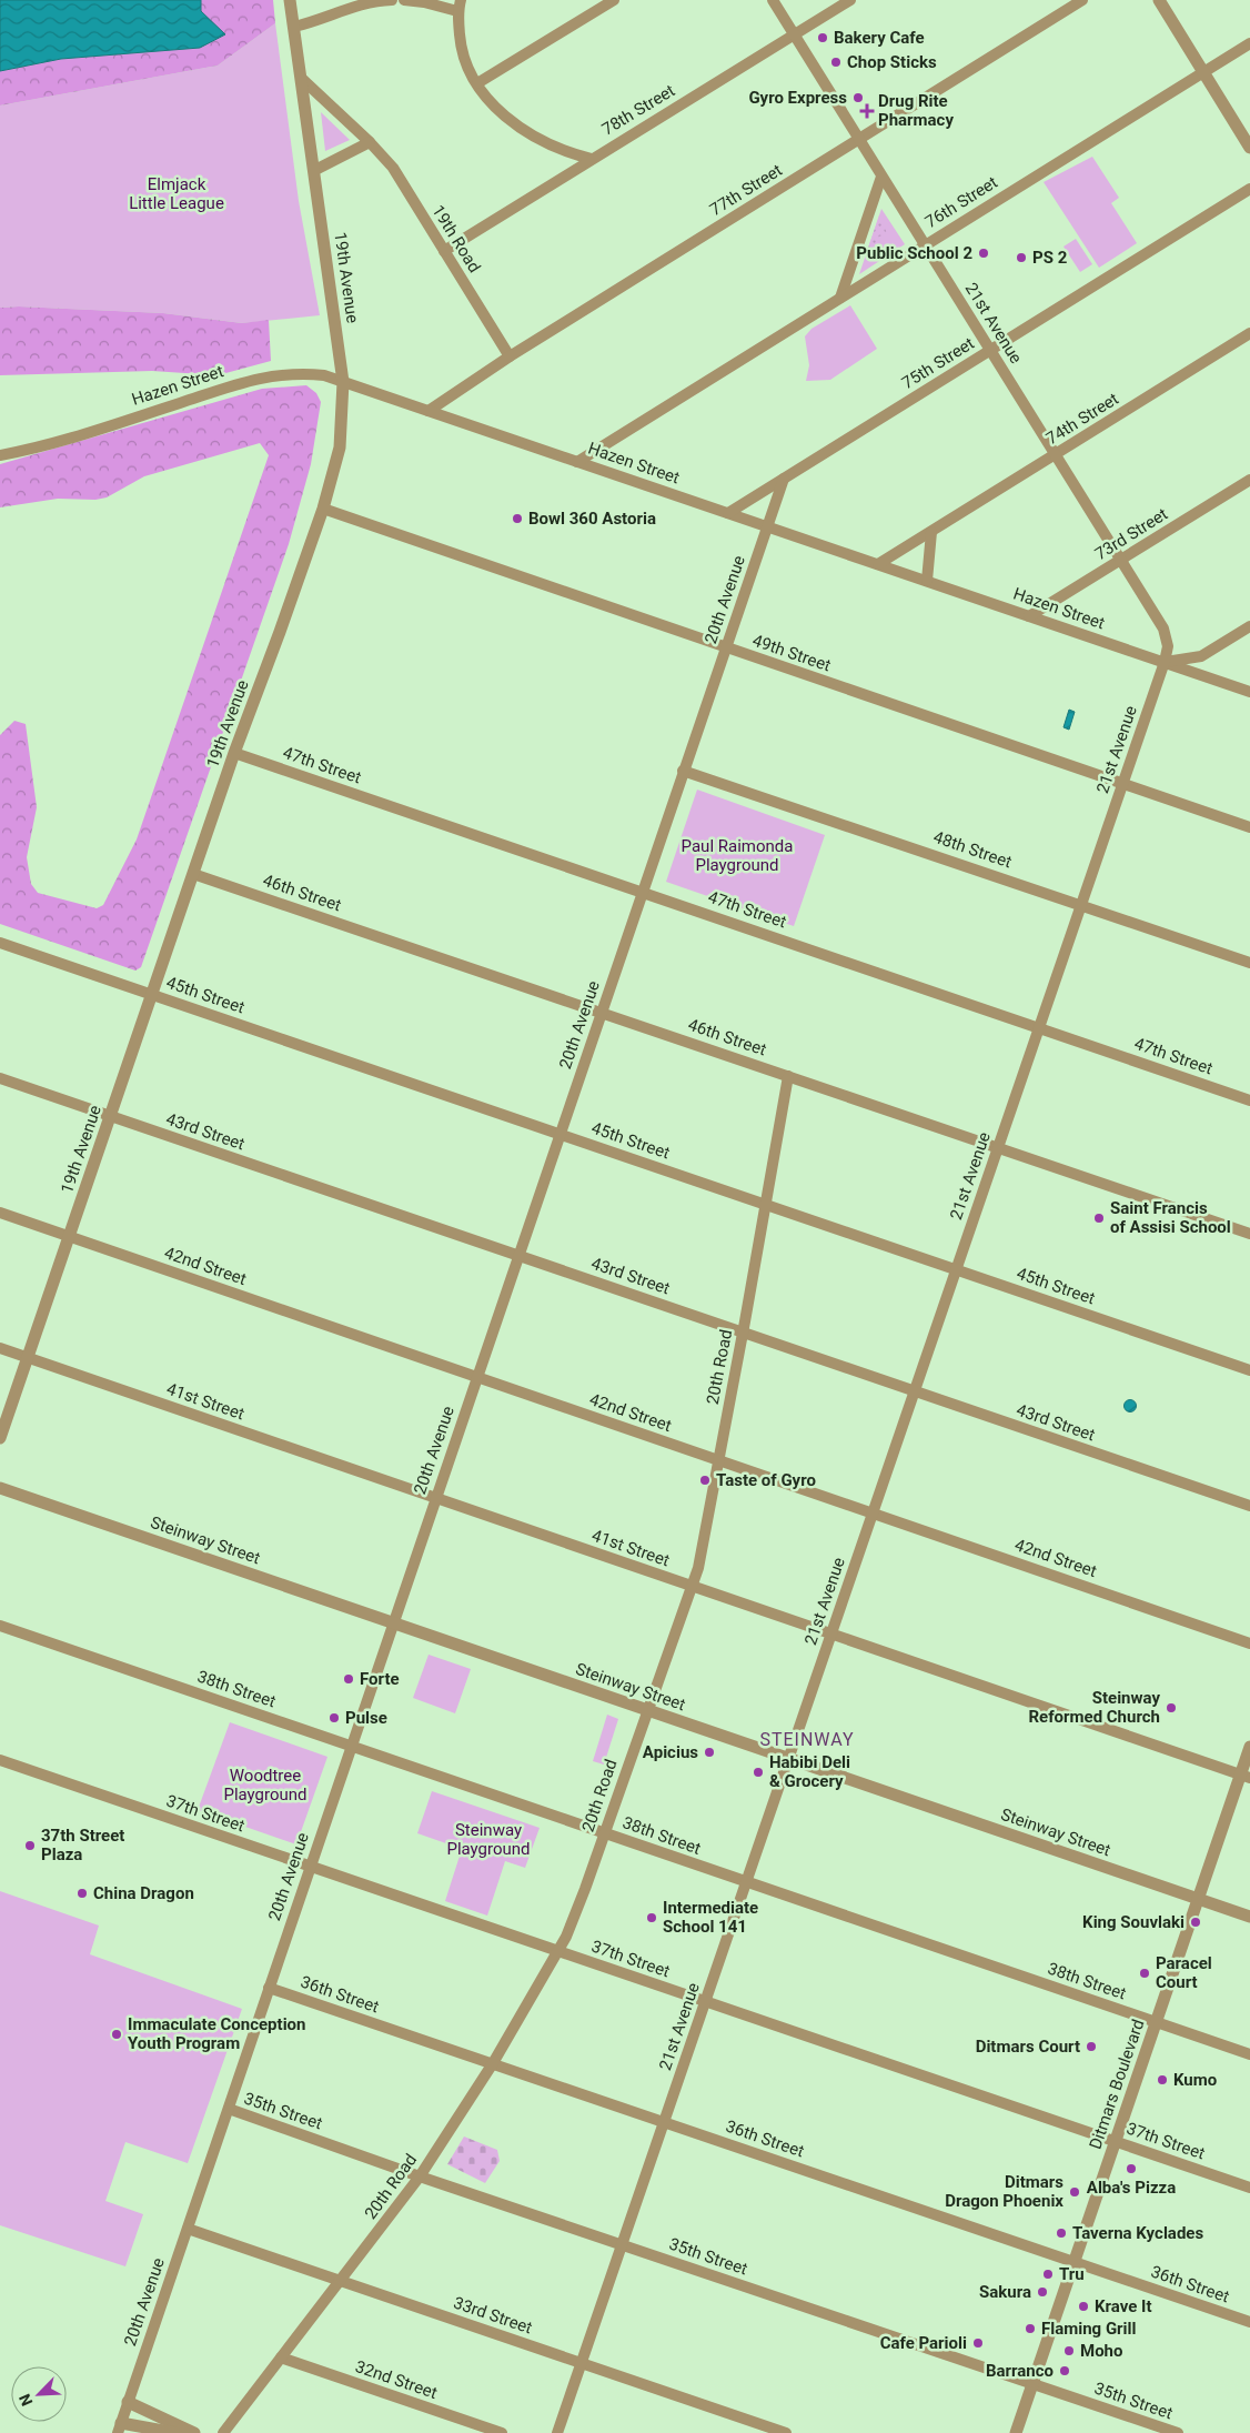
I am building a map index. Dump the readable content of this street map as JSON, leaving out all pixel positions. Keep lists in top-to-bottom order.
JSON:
{
  "streets": {
    "street": [
      "78th Street",
      "77th Street",
      "76th Street",
      "19th Road",
      "19th Avenue",
      "21st Avenue",
      "75th Street",
      "Hazen Street",
      "74th Street",
      "73rd Street",
      "20th Avenue",
      "49th Street",
      "47th Street",
      "48th Street",
      "46th Street",
      "45th Street",
      "43rd Street",
      "42nd Street",
      "20th Road",
      "41st Street",
      "Steinway Street",
      "38th Street",
      "37th Street",
      "36th Street",
      "Ditmars Boulevard",
      "35th Street",
      "33rd Street",
      "32nd Street"
    ]
  },
  "crossings": [
    ["78th Street", "19th Road"],
    ["78th Street", "21st Avenue"],
    ["77th Street", "19th Road"],
    ["77th Street", "21st Avenue"],
    ["77th Street", "Hazen Street"],
    ["76th Street", "21st Avenue"],
    ["76th Street", "Hazen Street"],
    ["19th Road", "19th Avenue"],
    ["19th Avenue", "Hazen Street"],
    ["19th Avenue", "49th Street"],
    ["19th Avenue", "47th Street"],
    ["19th Avenue", "46th Street"],
    ["19th Avenue", "45th Street"],
    ["19th Avenue", "43rd Street"],
    ["19th Avenue", "42nd Street"],
    ["19th Avenue", "41st Street"],
    ["21st Avenue", "75th Street"],
    ["21st Avenue", "Hazen Street"],
    ["21st Avenue", "74th Street"],
    ["21st Avenue", "73rd Street"],
    ["21st Avenue", "49th Street"],
    ["21st Avenue", "47th Street"],
    ["21st Avenue", "48th Street"],
    ["21st Avenue", "46th Street"],
    ["21st Avenue", "45th Street"],
    ["21st Avenue", "43rd Street"],
    ["21st Avenue", "42nd Street"],
    ["21st Avenue", "41st Street"],
    ["21st Avenue", "Steinway Street"],
    ["21st Avenue", "38th Street"],
    ["21st Avenue", "37th Street"],
    ["21st Avenue", "36th Street"],
    ["21st Avenue", "35th Street"],
    ["21st Avenue", "33rd Street"],
    ["75th Street", "Hazen Street"],
    ["75th Street", "20th Avenue"],
    ["Hazen Street", "74th Street"],
    ["Hazen Street", "73rd Street"],
    ["Hazen Street", "20th Avenue"],
    ["20th Avenue", "49th Street"],
    ["20th Avenue", "47th Street"],
    ["20th Avenue", "48th Street"],
    ["20th Avenue", "46th Street"],
    ["20th Avenue", "45th Street"],
    ["20th Avenue", "43rd Street"],
    ["20th Avenue", "42nd Street"],
    ["20th Avenue", "41st Street"],
    ["20th Avenue", "Steinway Street"],
    ["20th Avenue", "38th Street"],
    ["20th Avenue", "37th Street"],
    ["20th Avenue", "36th Street"],
    ["20th Avenue", "35th Street"],
    ["20th Avenue", "33rd Street"],
    ["46th Street", "20th Road"],
    ["45th Street", "20th Road"],
    ["43rd Street", "20th Road"],
    ["42nd Street", "20th Road"],
    ["20th Road", "41st Street"],
    ["20th Road", "Steinway Street"],
    ["20th Road", "38th Street"],
    ["20th Road", "37th Street"],
    ["20th Road", "36th Street"],
    ["20th Road", "35th Street"],
    ["20th Road", "33rd Street"],
    ["20th Road", "32nd Street"],
    ["41st Street", "Ditmars Boulevard"],
    ["Steinway Street", "Ditmars Boulevard"],
    ["38th Street", "Ditmars Boulevard"],
    ["37th Street", "Ditmars Boulevard"],
    ["36th Street", "Ditmars Boulevard"],
    ["Ditmars Boulevard", "35th Street"]
  ],
  "districts": ["STEINWAY"],
  "parks": [
    "Elmjack Little League",
    "Paul Raimonda Playground",
    "Woodtree Playground",
    "Steinway Playground"
  ],
  "places": {
    "other": [
      "Bakery Cafe",
      "Chop Sticks",
      "Gyro Express",
      "Public School 2",
      "PS 2",
      "Bowl 360 Astoria",
      "Saint Francis of Assisi School",
      "Taste of Gyro",
      "Forte",
      "Steinway Reformed Church",
      "Pulse",
      "Apicius",
      "Habibi Deli & Grocery",
      "37th Street Plaza",
      "China Dragon",
      "Intermediate School 141",
      "King Souvlaki",
      "Paracel Court",
      "Immaculate Conception Youth Program",
      "Ditmars Court",
      "Kumo",
      "Alba's Pizza",
      "Ditmars Dragon Phoenix",
      "Taverna Kyclades",
      "Tru",
      "Sakura",
      "Krave It",
      "Flaming Grill",
      "Cafe Parioli",
      "Moho",
      "Barranco"
    ],
    "health": ["Drug Rite Pharmacy"]
  },
  "north": "bottom left"
}
